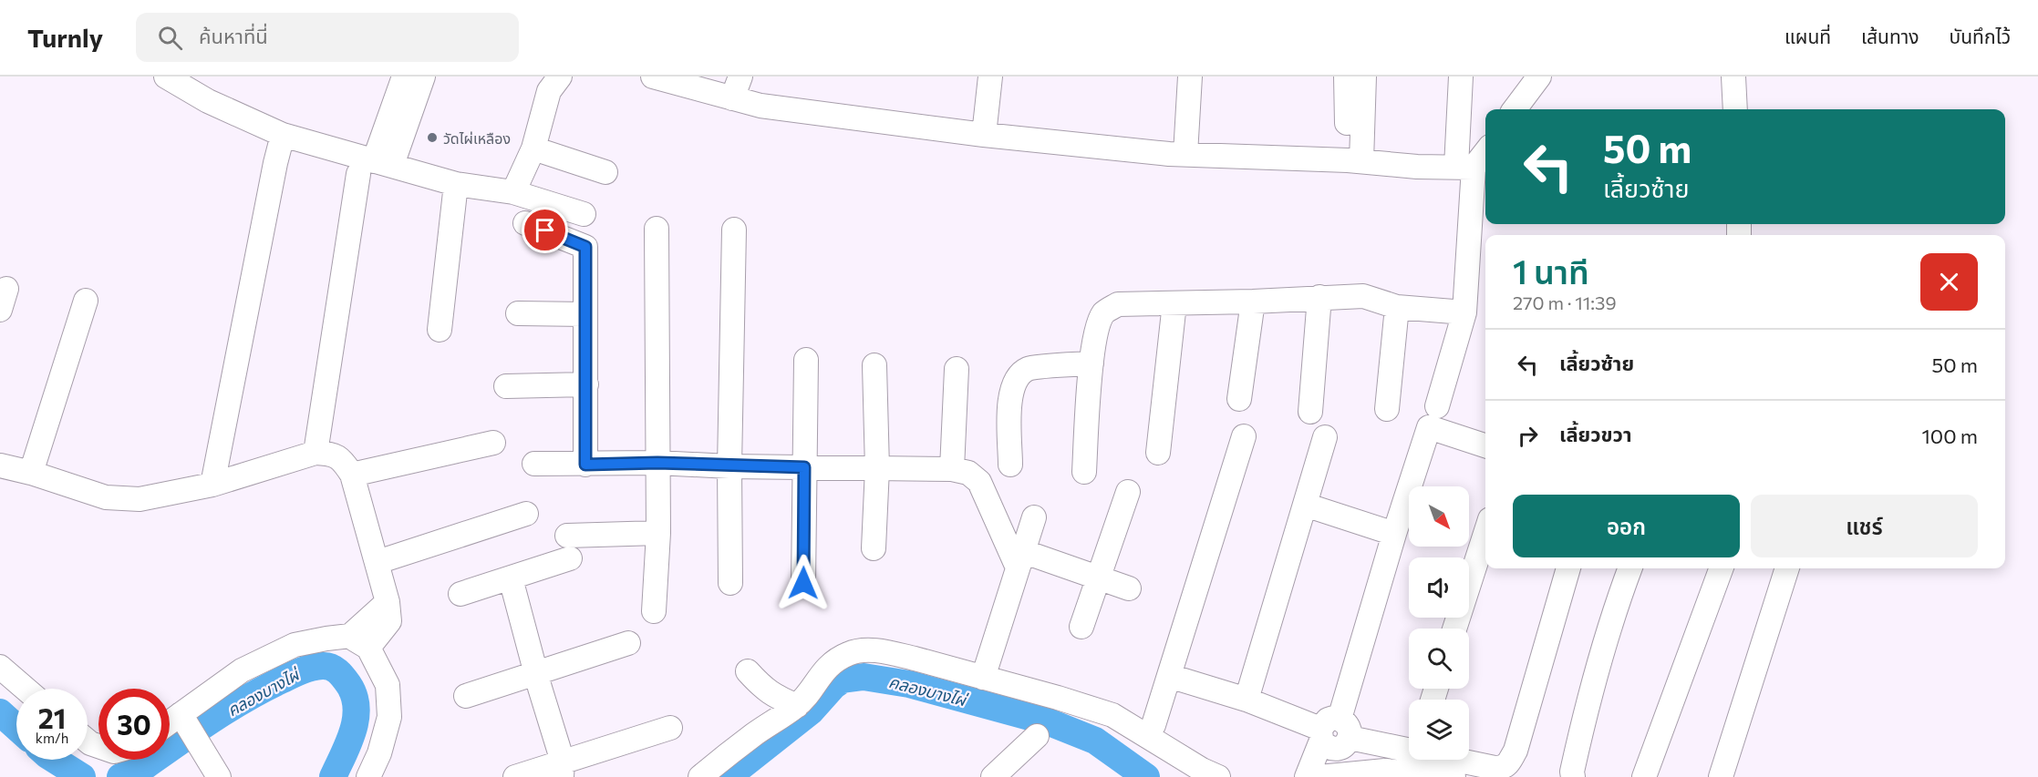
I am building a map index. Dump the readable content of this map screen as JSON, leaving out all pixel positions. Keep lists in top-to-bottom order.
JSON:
{
  "water": ["คลองบางไผ่"],
  "places": ["วัดไผ่เหลือง"],
  "north": "bottom right",
  "page": {
    "header": "Turnly",
    "search": "ค้นหาที่นี่",
    "nav": ["แผนที่", "เส้นทาง", "บันทึกไว้"],
    "turn": ["50 m", "เลี้ยวซ้าย"],
    "heading": ["1 นาที", "270 m · 11:39"],
    "list": [
      {
        "name": "เลี้ยวซ้าย",
        "value": "50 m"
      },
      {
        "name": "เลี้ยวขวา",
        "value": "100 m"
      }
    ],
    "buttons": ["ออก", "แชร์"],
    "speed": "21 km/h",
    "limit": "30"
  }
}
